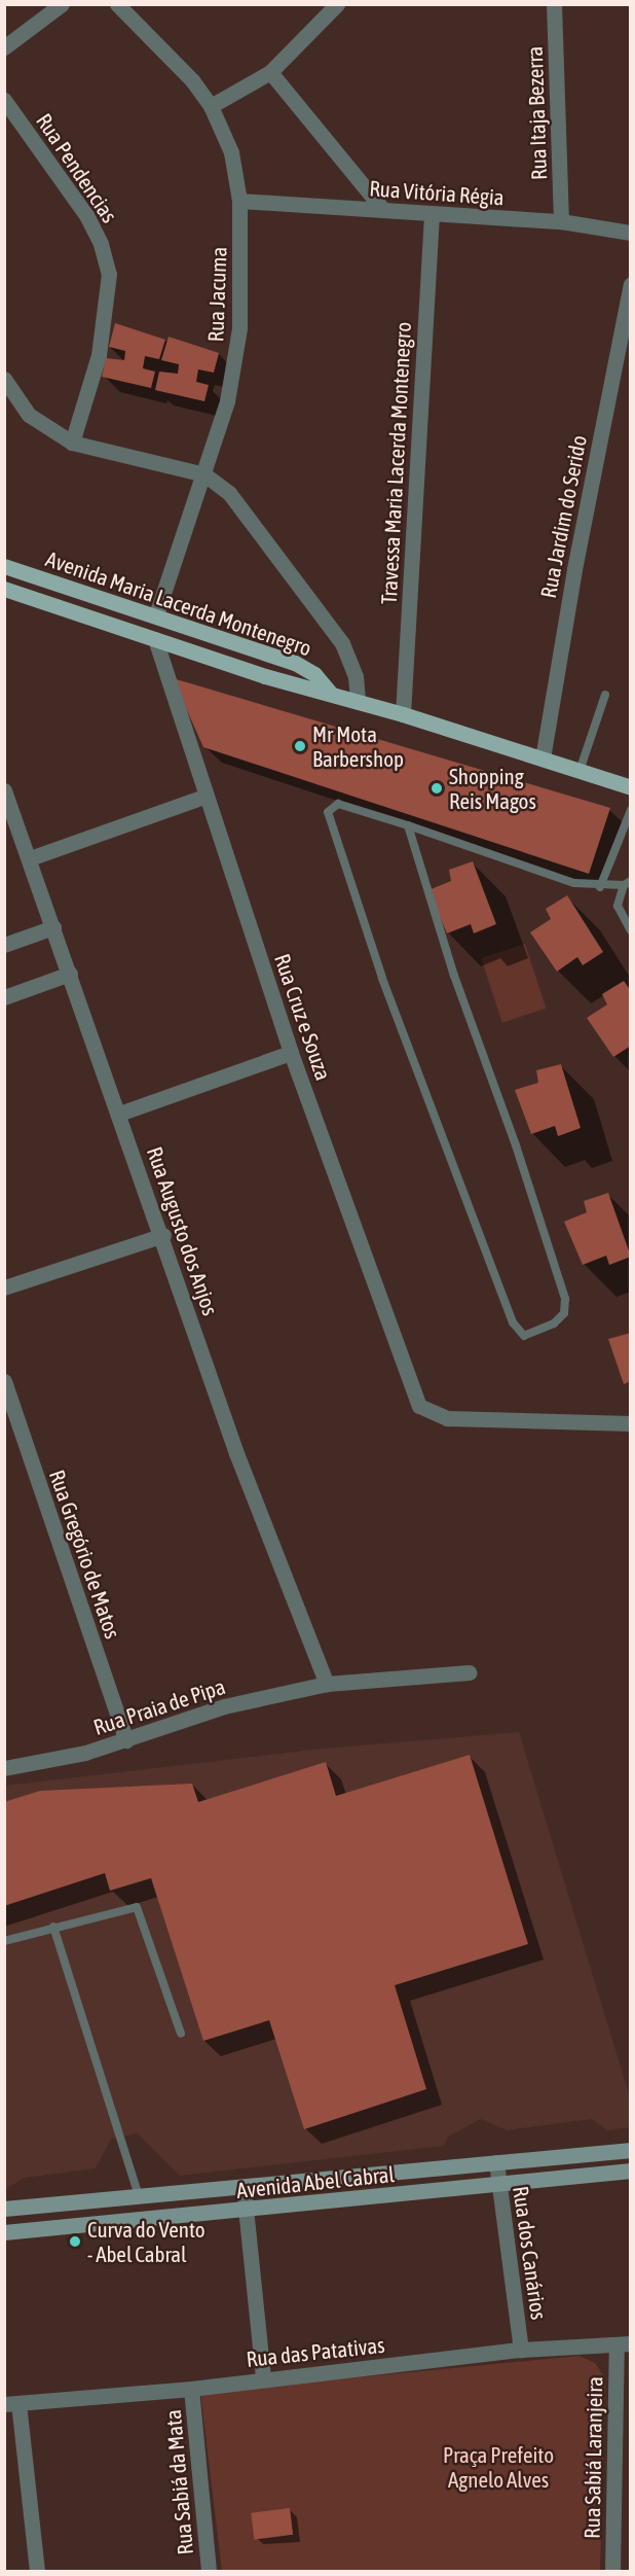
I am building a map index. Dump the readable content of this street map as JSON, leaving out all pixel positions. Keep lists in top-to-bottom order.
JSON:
{
  "streets": {
    "main road": ["Avenida Maria Lacerda Montenegro", "Avenida Abel Cabral"],
    "street": [
      "Rua Itaja Bezerra",
      "Rua Pendencias",
      "Rua Vitória Régia",
      "Rua Jacuma",
      "Travessa Maria Lacerda Montenegro",
      "Rua Jardim do Serido",
      "Rua Cruz e Souza",
      "Rua Augusto dos Anjos",
      "Rua Gregório de Matos",
      "Rua Praia de Pipa",
      "Rua dos Canários",
      "Rua das Patativas",
      "Rua Sabiá Laranjeira",
      "Rua Sabiá da Mata"
    ]
  },
  "crossings": [
    ["Rua Itaja Bezerra", "Rua Vitória Régia"],
    ["Rua Vitória Régia", "Rua Jacuma"],
    ["Rua Vitória Régia", "Travessa Maria Lacerda Montenegro"],
    ["Rua Jacuma", "Avenida Maria Lacerda Montenegro"],
    ["Travessa Maria Lacerda Montenegro", "Avenida Maria Lacerda Montenegro"],
    ["Rua Jardim do Serido", "Avenida Maria Lacerda Montenegro"],
    ["Avenida Maria Lacerda Montenegro", "Rua Cruz e Souza"],
    ["Rua Augusto dos Anjos", "Rua Praia de Pipa"],
    ["Rua Gregório de Matos", "Rua Praia de Pipa"],
    ["Avenida Abel Cabral", "Rua dos Canários"],
    ["Rua dos Canários", "Rua das Patativas"],
    ["Rua das Patativas", "Rua Sabiá Laranjeira"],
    ["Rua das Patativas", "Rua Sabiá da Mata"]
  ],
  "parks": ["Praça Prefeito Agnelo Alves"],
  "places": ["Mr Mota Barbershop", "Shopping Reis Magos", "Curva do Vento - Abel Cabral"]
}
